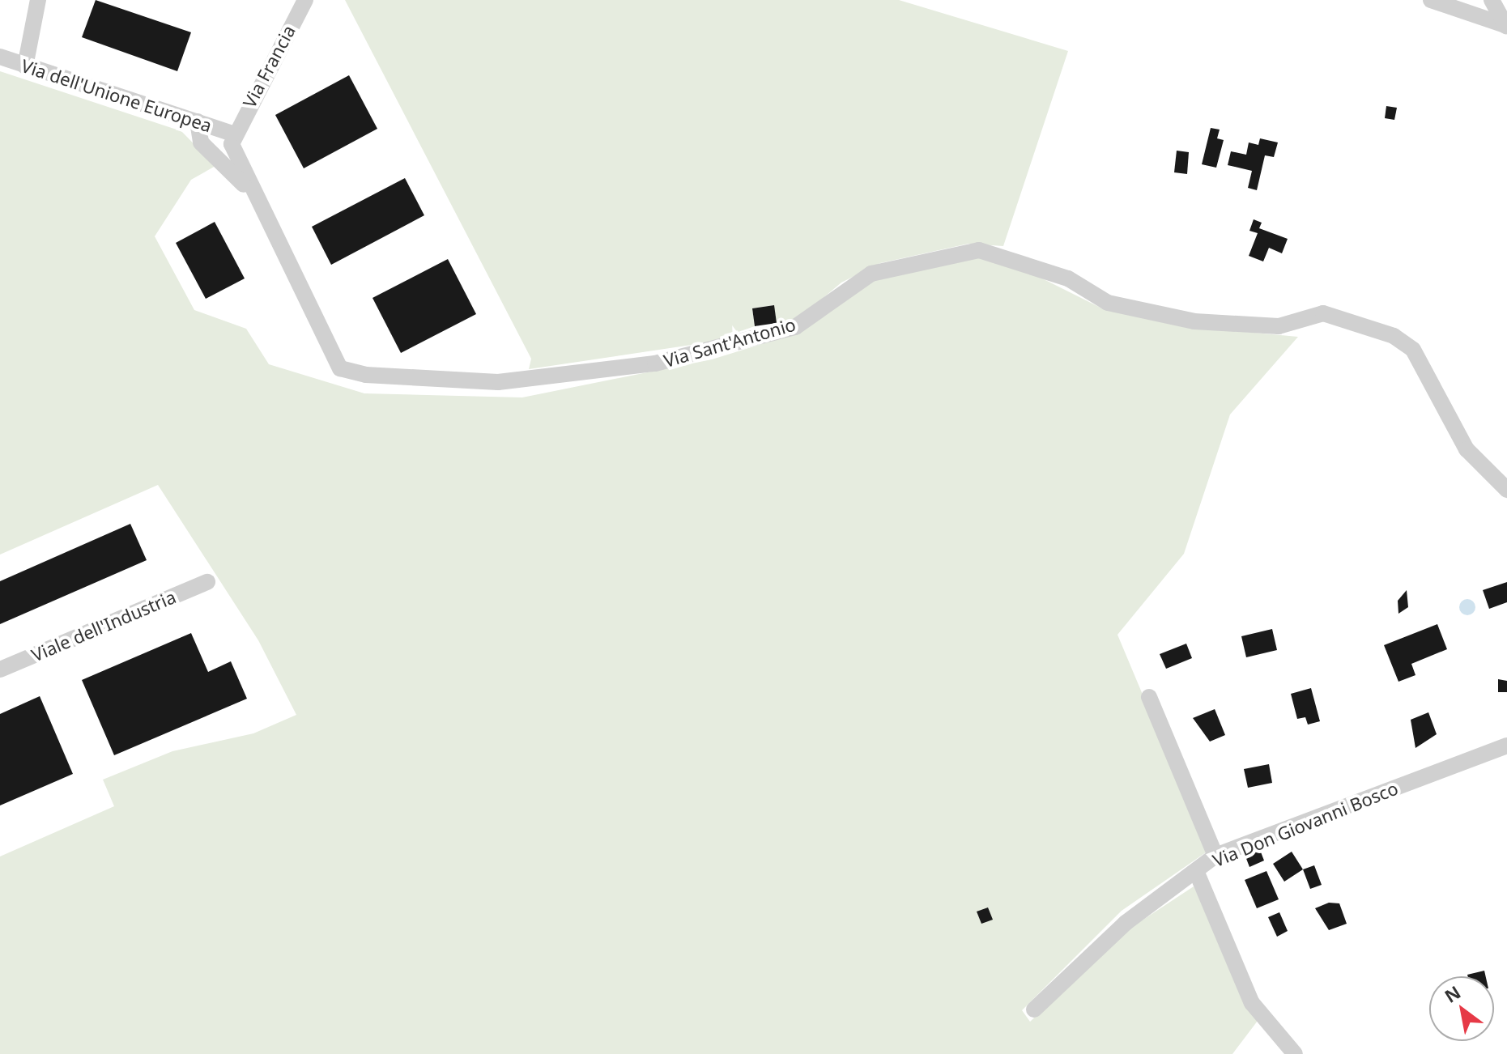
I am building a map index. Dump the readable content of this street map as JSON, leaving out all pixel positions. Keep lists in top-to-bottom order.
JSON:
{
  "streets": {
    "street": [
      "Via Francia",
      "Via dell'Unione Europea",
      "Via Sant'Antonio",
      "Viale dell'Industria",
      "Via Don Giovanni Bosco"
    ]
  },
  "crossings": [
    ["Via Francia", "Via dell'Unione Europea"]
  ],
  "north": "top left"
}
